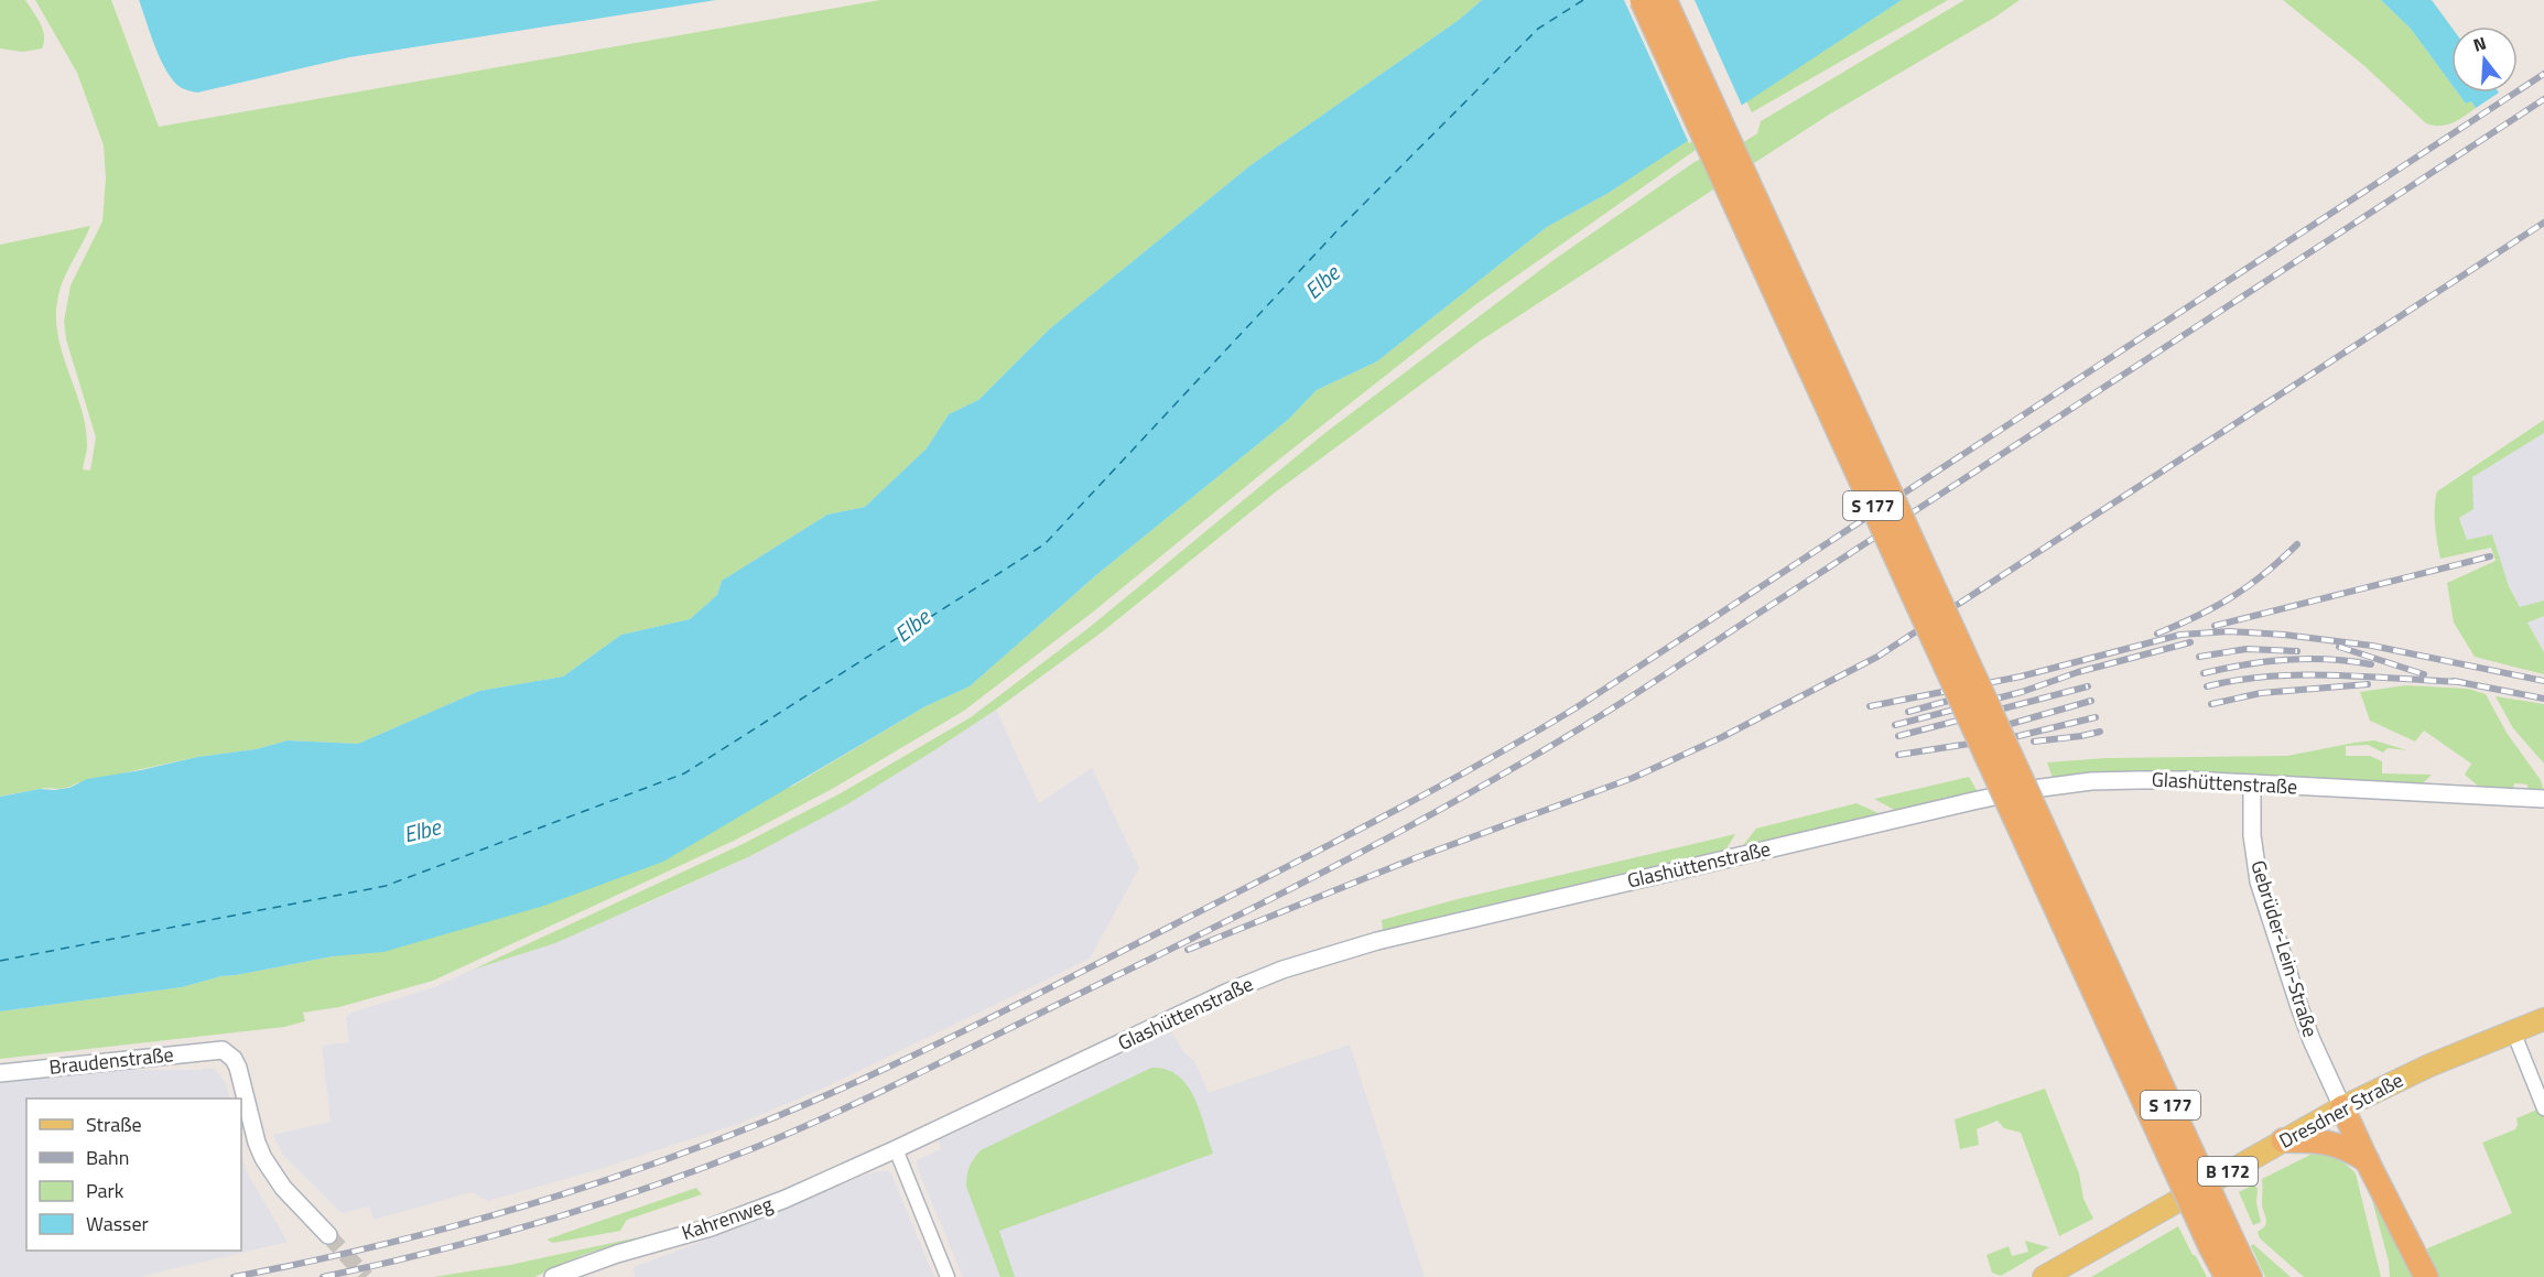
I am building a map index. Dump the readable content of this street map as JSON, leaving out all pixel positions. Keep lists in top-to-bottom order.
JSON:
{
  "streets": {
    "highway": ["S 177"],
    "main road": ["Dresdner Straße", "B 172"],
    "street": [
      "Glashüttenstraße",
      "Gebrüder-Lein-Straße",
      "Braudenstraße",
      "Kahrenweg"
    ]
  },
  "crossings": [
    ["Glashüttenstraße", "Gebrüder-Lein-Straße"],
    ["Glashüttenstraße", "Kahrenweg"],
    ["Gebrüder-Lein-Straße", "Dresdner Straße"]
  ],
  "water": ["Elbe"],
  "legend": [
    "Straße",
    "Bahn",
    "Park",
    "Wasser"
  ],
  "north": "top"
}
